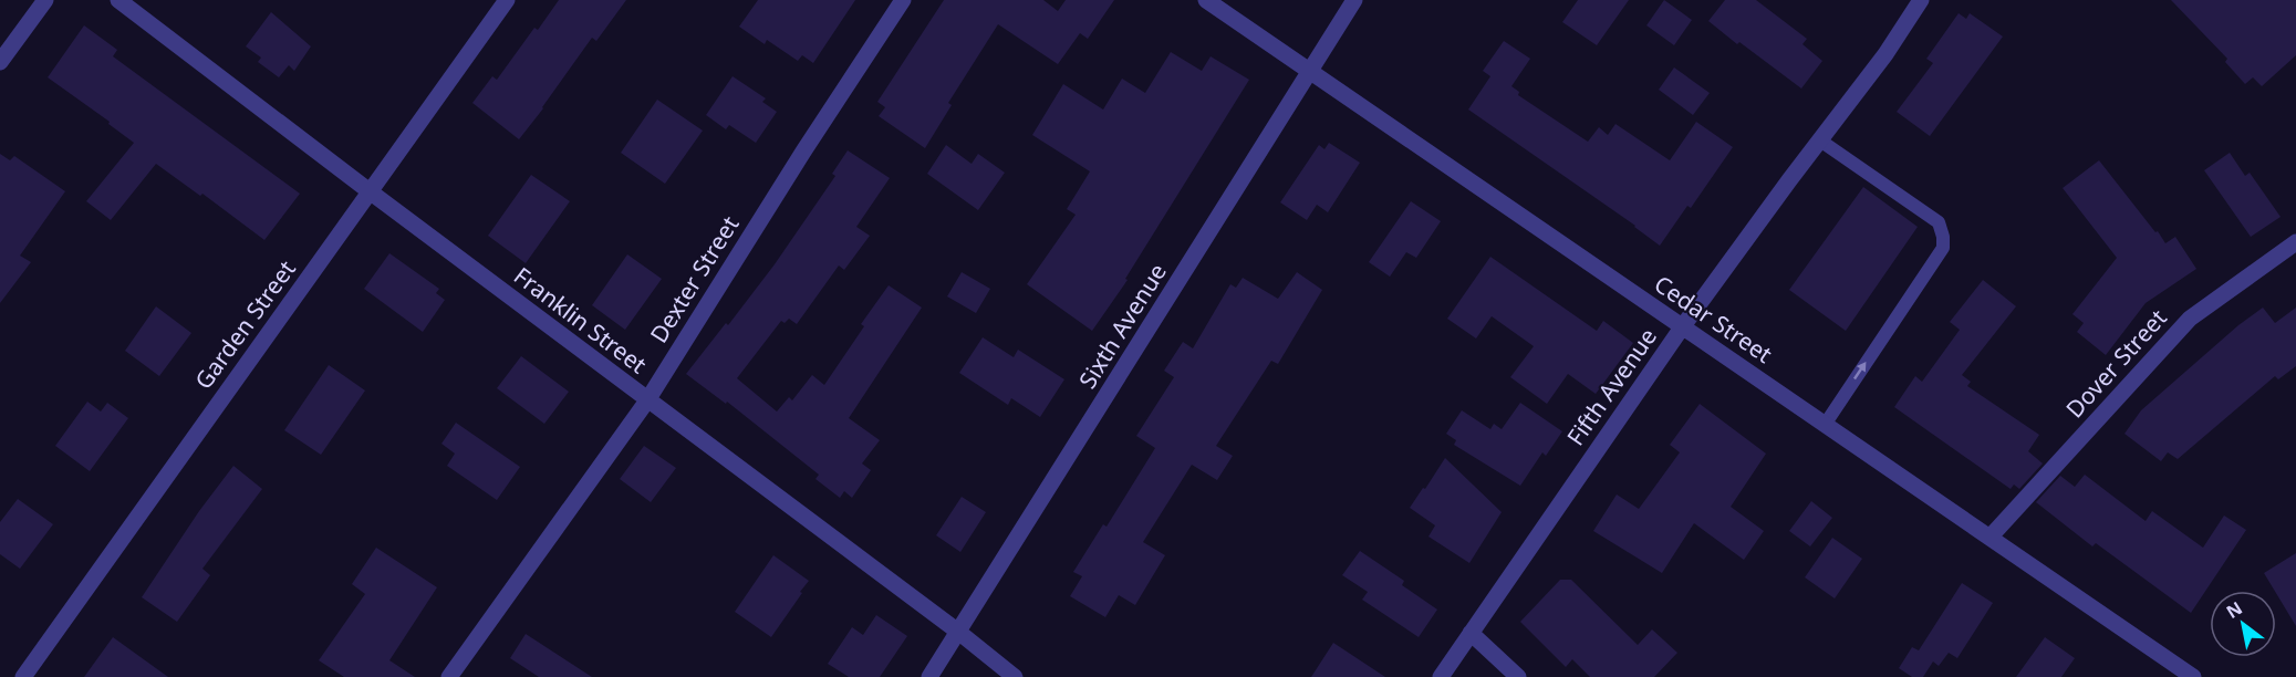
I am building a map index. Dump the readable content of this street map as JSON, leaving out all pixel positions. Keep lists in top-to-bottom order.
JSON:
{
  "streets": {
    "street": [
      "Dexter Street",
      "Cedar Street",
      "Franklin Street",
      "Garden Street",
      "Sixth Avenue",
      "Dover Street",
      "Fifth Avenue"
    ]
  },
  "crossings": [
    ["Dexter Street", "Franklin Street"],
    ["Cedar Street", "Sixth Avenue"],
    ["Cedar Street", "Dover Street"],
    ["Cedar Street", "Fifth Avenue"],
    ["Franklin Street", "Garden Street"],
    ["Franklin Street", "Sixth Avenue"]
  ],
  "north": "top left"
}
